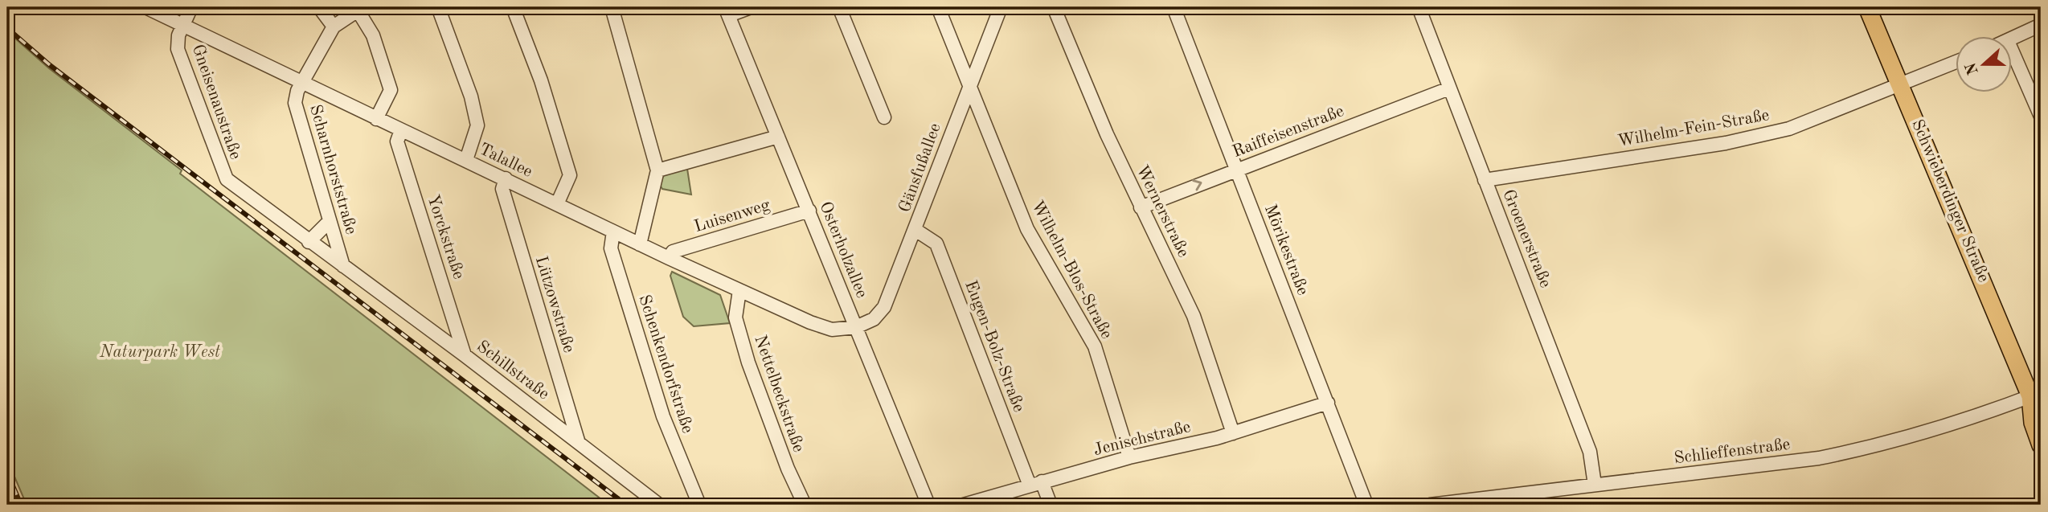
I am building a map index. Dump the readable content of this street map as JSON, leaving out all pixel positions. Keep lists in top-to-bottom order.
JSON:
{
  "streets": {
    "main road": ["Schwieberdinger Straße"],
    "street": [
      "Gneisenaustraße",
      "Wilhelm-Fein-Straße",
      "Raiffeisenstraße",
      "Talallee",
      "Gänsfußallee",
      "Scharnhorststraße",
      "Wernerstraße",
      "Luisenweg",
      "Yorckstraße",
      "Groenerstraße",
      "Osterholzallee",
      "Mörikestraße",
      "Wilhelm-Blos-Straße",
      "Lützowstraße",
      "Eugen-Bolz-Straße",
      "Schenkendorfstraße",
      "Schillstraße",
      "Nettelbeckstraße",
      "Jenischstraße",
      "Schlieffenstraße"
    ]
  },
  "crossings": [
    ["Gneisenaustraße", "Talallee"],
    ["Gneisenaustraße", "Scharnhorststraße"],
    ["Gneisenaustraße", "Schillstraße"],
    ["Wilhelm-Fein-Straße", "Schwieberdinger Straße"],
    ["Wilhelm-Fein-Straße", "Groenerstraße"],
    ["Raiffeisenstraße", "Wernerstraße"],
    ["Raiffeisenstraße", "Groenerstraße"],
    ["Raiffeisenstraße", "Mörikestraße"],
    ["Talallee", "Gänsfußallee"],
    ["Talallee", "Scharnhorststraße"],
    ["Talallee", "Luisenweg"],
    ["Talallee", "Yorckstraße"],
    ["Talallee", "Osterholzallee"],
    ["Talallee", "Lützowstraße"],
    ["Talallee", "Schenkendorfstraße"],
    ["Talallee", "Nettelbeckstraße"],
    ["Gänsfußallee", "Osterholzallee"],
    ["Gänsfußallee", "Wilhelm-Blos-Straße"],
    ["Gänsfußallee", "Eugen-Bolz-Straße"],
    ["Scharnhorststraße", "Schillstraße"],
    ["Schwieberdinger Straße", "Schlieffenstraße"],
    ["Wernerstraße", "Jenischstraße"],
    ["Luisenweg", "Osterholzallee"],
    ["Yorckstraße", "Schillstraße"],
    ["Groenerstraße", "Schlieffenstraße"],
    ["Mörikestraße", "Jenischstraße"],
    ["Wilhelm-Blos-Straße", "Jenischstraße"],
    ["Lützowstraße", "Schillstraße"],
    ["Eugen-Bolz-Straße", "Jenischstraße"]
  ],
  "parks": ["Naturpark West"],
  "north": "left"
}
